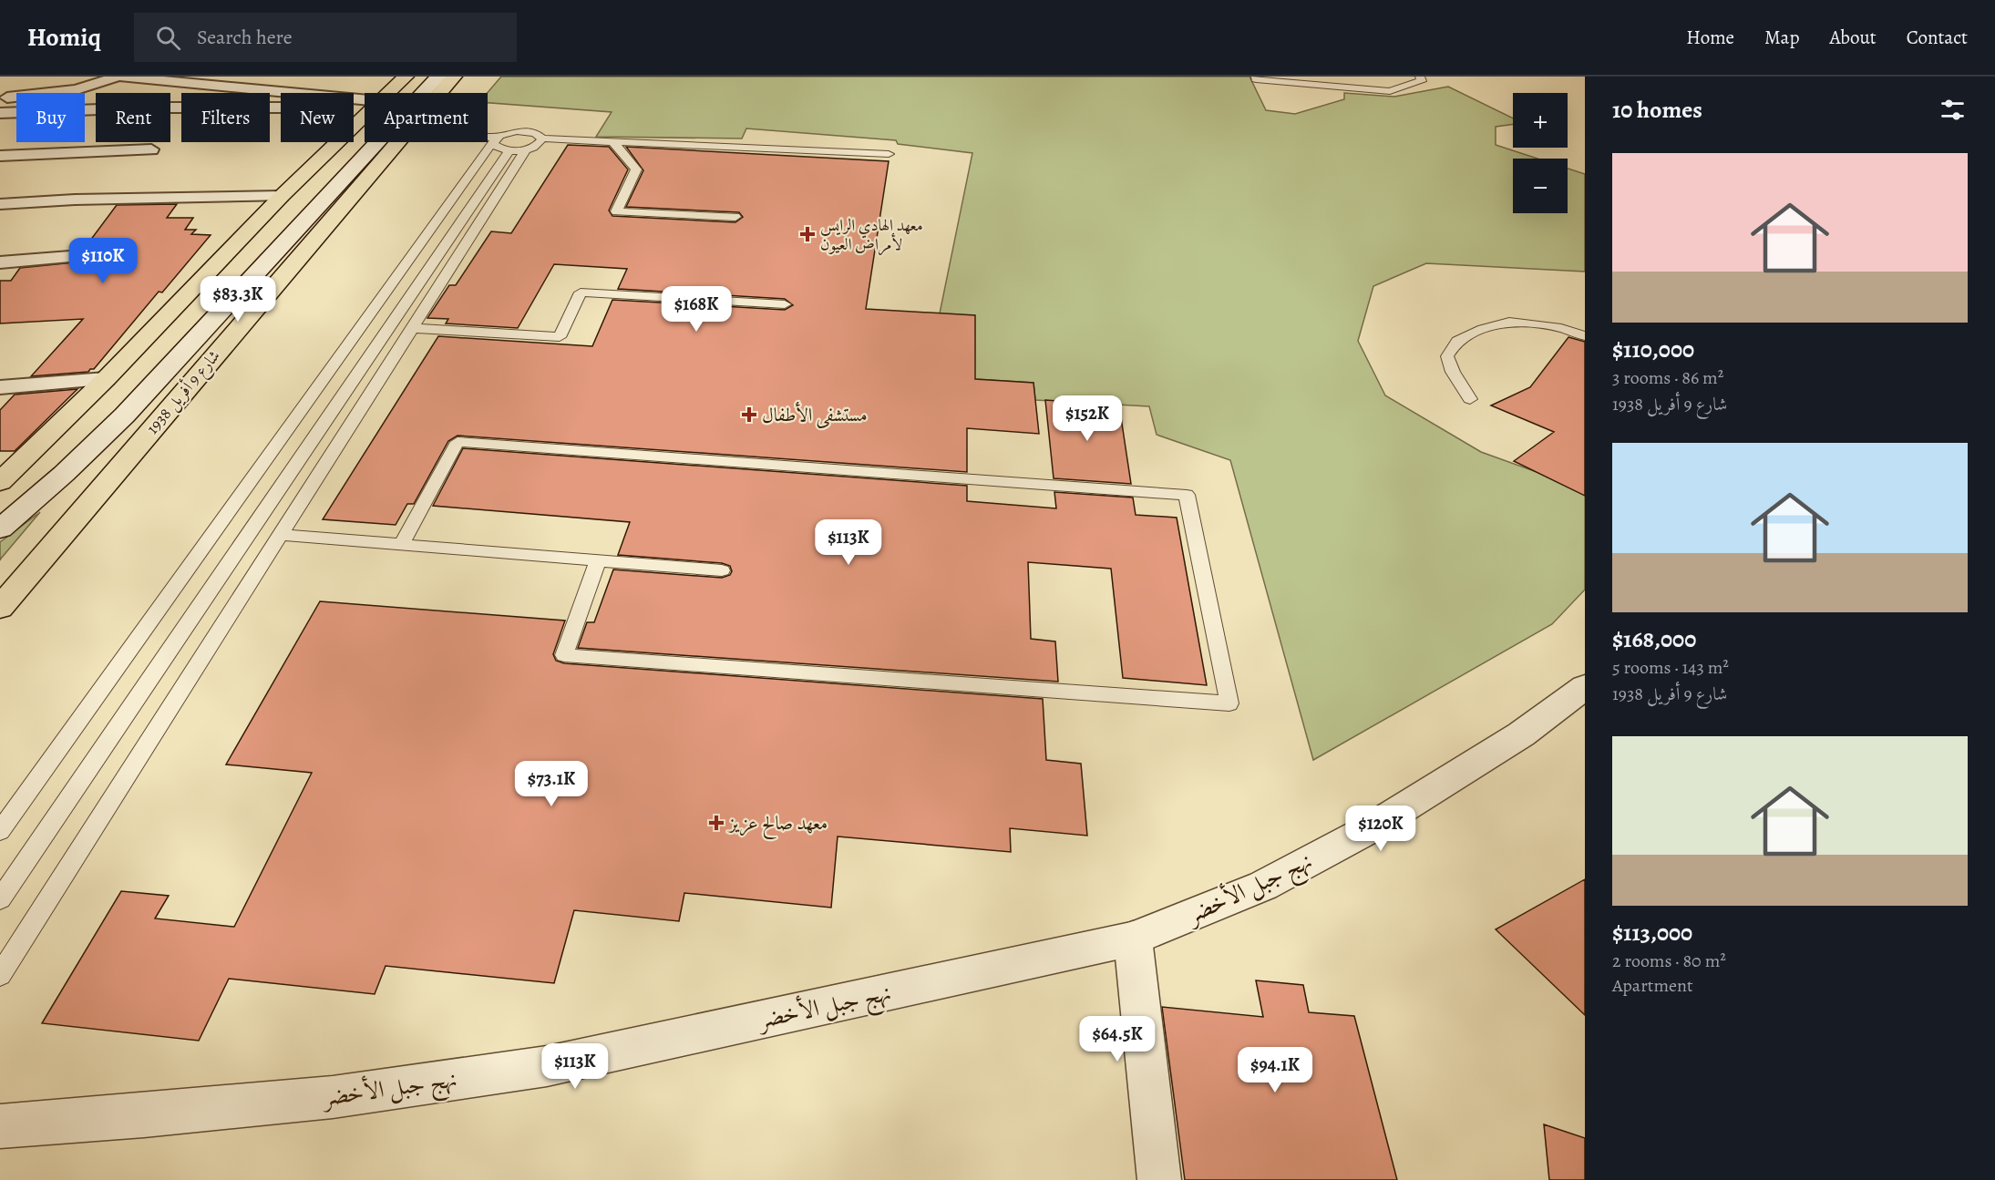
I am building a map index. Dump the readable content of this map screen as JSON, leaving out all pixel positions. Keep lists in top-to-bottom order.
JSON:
{
  "streets": {
    "main road": ["شارع 9 أفريل 1938", "نهج جبل الأخضر"]
  },
  "places": {
    "health": ["معهد الهادي الرايس لأمراض العيون", "مستشفى الأطفال", "معهد صالح عزيز"]
  },
  "page": {
    "header": "Homiq",
    "search": "Search here",
    "nav": [
      "Home",
      "Map",
      "About",
      "Contact"
    ],
    "heading": "10 homes",
    "map_buttons": ["+", "−"],
    "chip": [
      "Buy",
      "Rent",
      "Filters",
      "New",
      "Apartment"
    ],
    "list": [
      {
        "name": "$110,000",
        "note": "3 rooms · 86 m² · شارع 9 أفريل 1938"
      },
      {
        "name": "$168,000",
        "note": "5 rooms · 143 m² · شارع 9 أفريل 1938"
      },
      {
        "name": "$113,000",
        "note": "2 rooms · 80 m² · Apartment"
      }
    ],
    "price": [
      "$110K",
      "$83.3K",
      "$168K",
      "$152K",
      "$113K",
      "$73.1K",
      "$120K",
      "$64.5K",
      "$113K",
      "$94.1K"
    ]
  }
}
